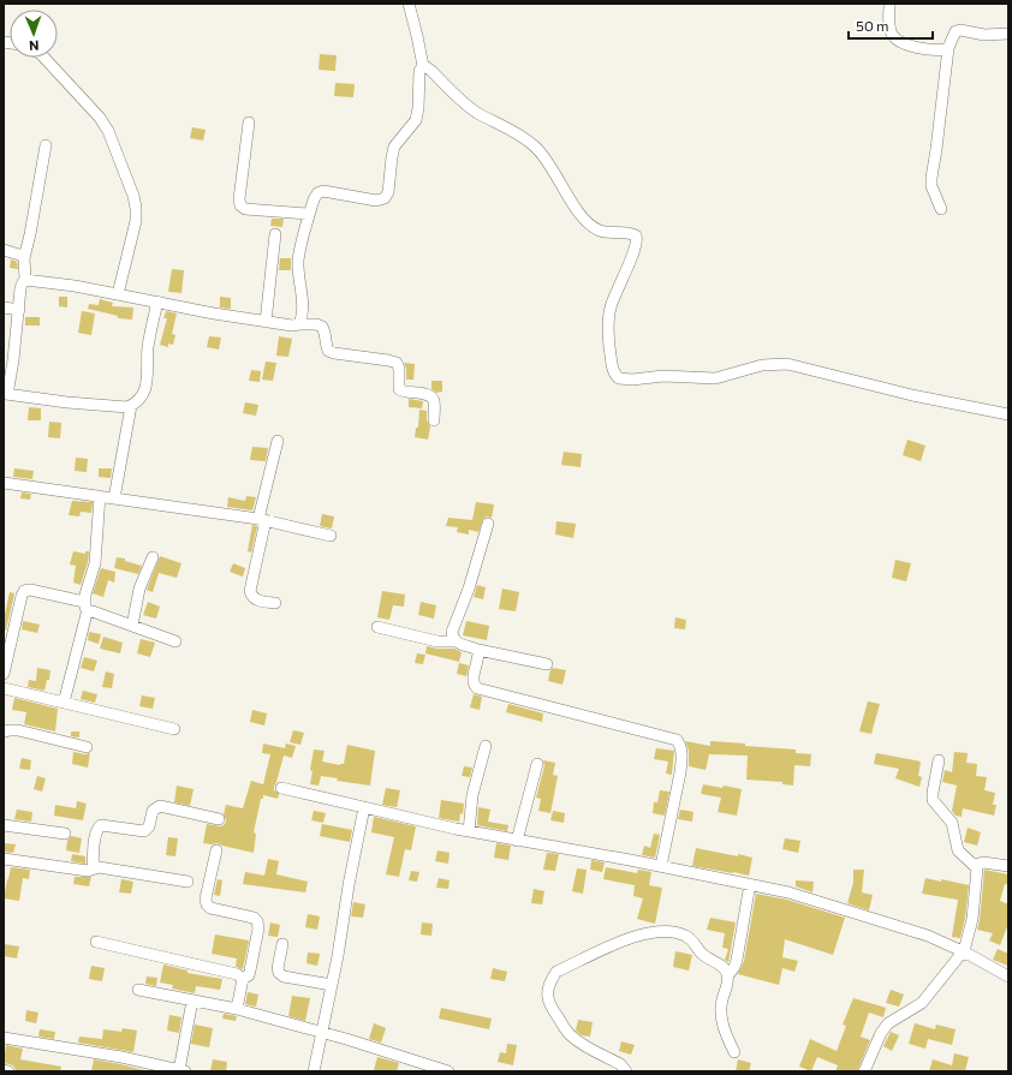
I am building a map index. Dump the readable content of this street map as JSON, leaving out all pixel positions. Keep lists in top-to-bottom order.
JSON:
{
  "scale_bar": "50 m",
  "north": "bottom"
}
